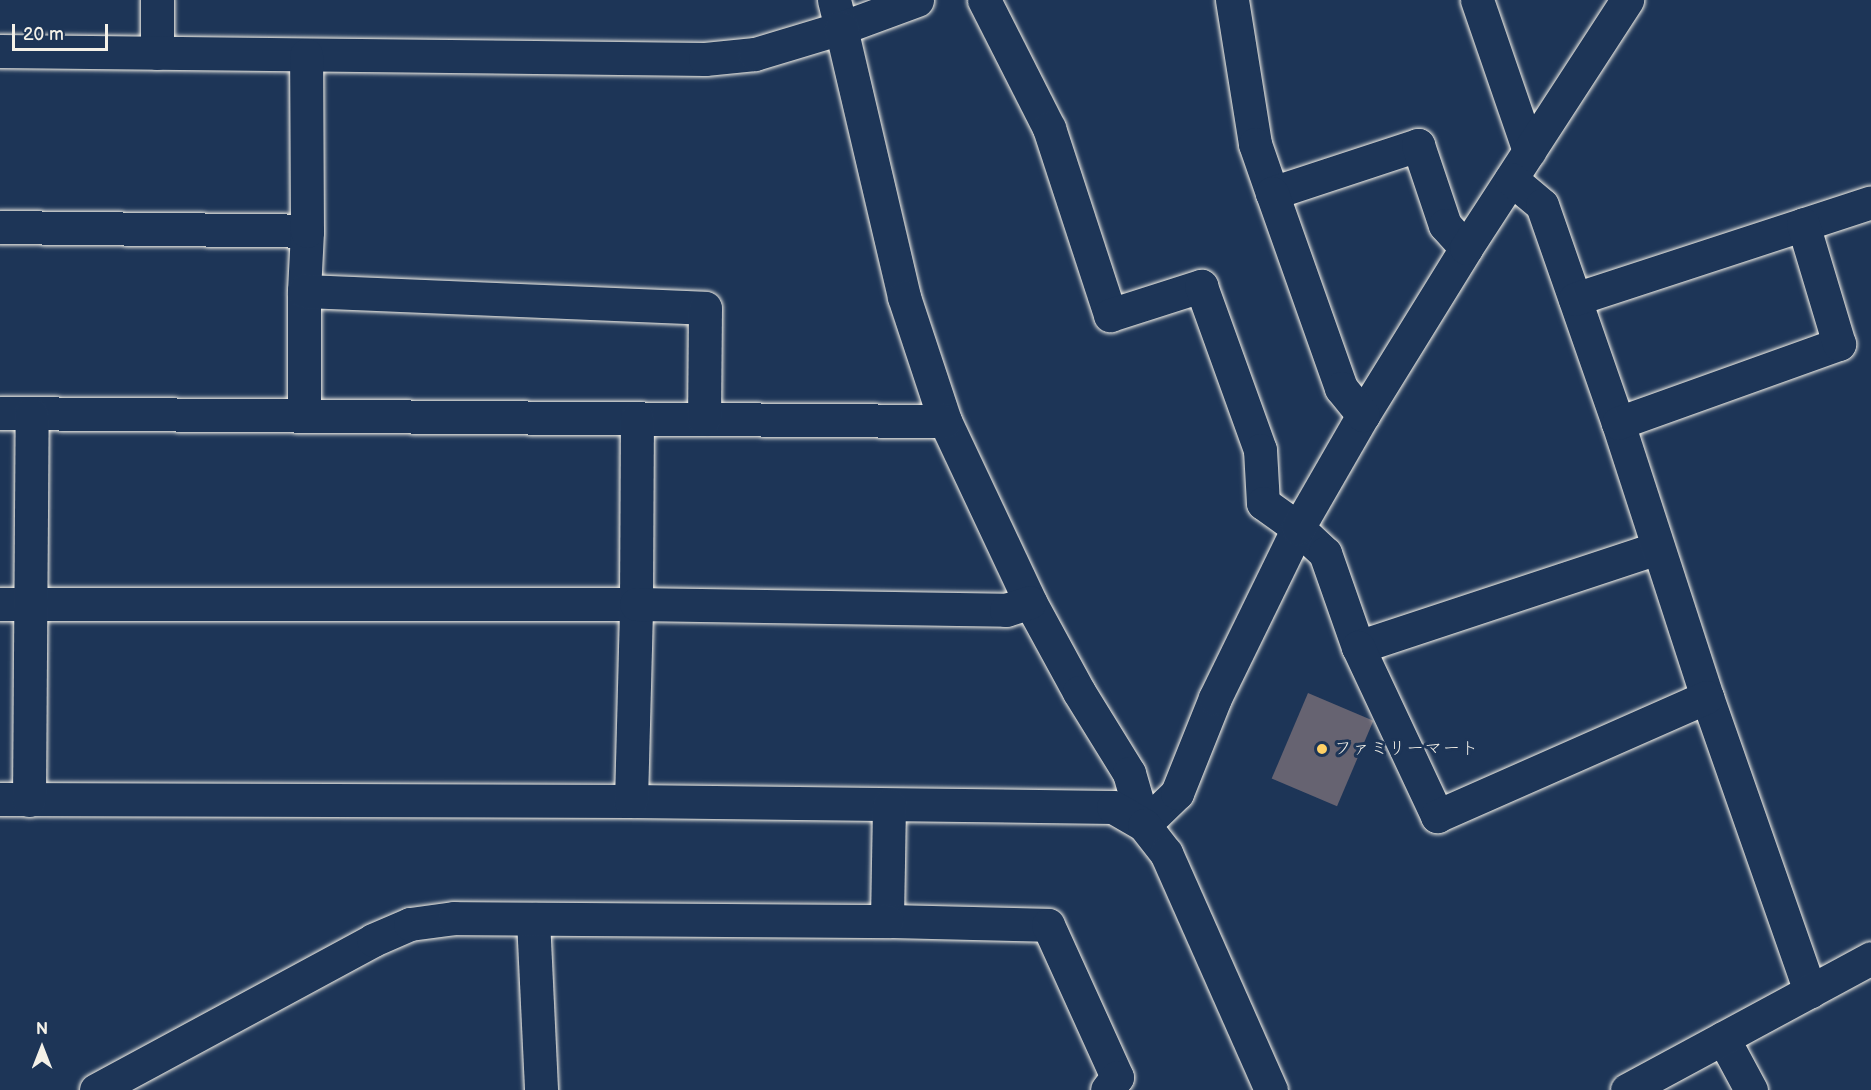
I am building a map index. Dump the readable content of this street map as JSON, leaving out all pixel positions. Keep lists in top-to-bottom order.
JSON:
{
  "places": ["ファミリーマート"],
  "scale_bar": "20 m",
  "north": "top"
}
